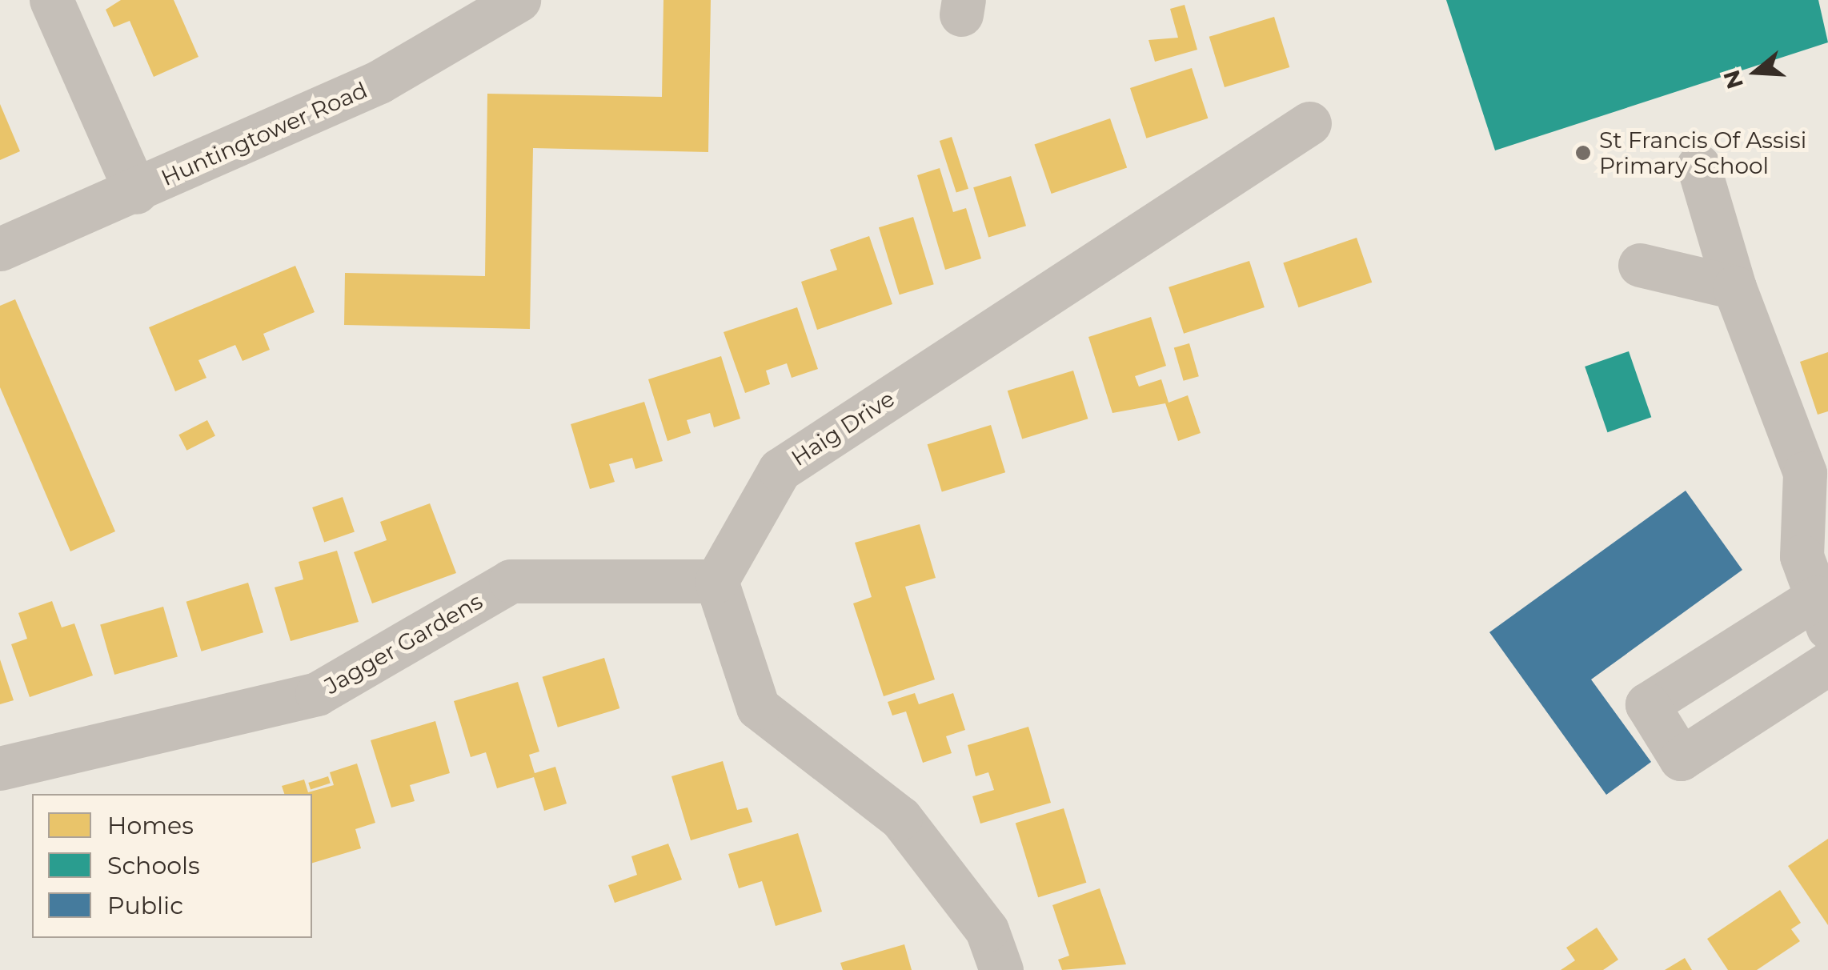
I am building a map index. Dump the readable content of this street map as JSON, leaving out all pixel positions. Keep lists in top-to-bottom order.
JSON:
{
  "streets": {
    "street": ["Huntingtower Road", "Haig Drive", "Jagger Gardens"]
  },
  "crossings": [
    ["Haig Drive", "Jagger Gardens"]
  ],
  "places": ["St Francis Of Assisi Primary School"],
  "legend": ["Homes", "Schools", "Public"],
  "north": "left"
}
